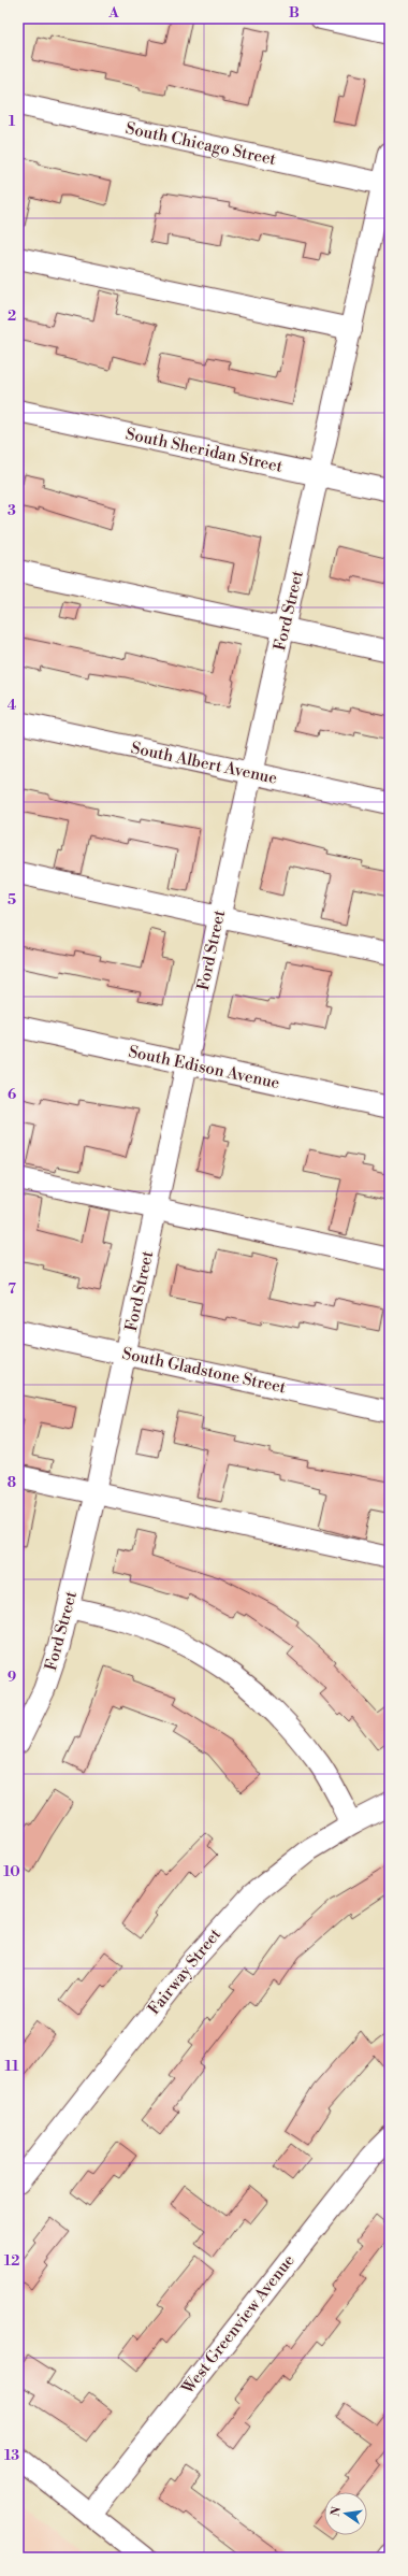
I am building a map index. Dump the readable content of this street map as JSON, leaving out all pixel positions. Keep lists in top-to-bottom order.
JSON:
{
  "streets": {
    "street": [
      "South Chicago Street",
      "South Sheridan Street",
      "Ford Street",
      "South Albert Avenue",
      "South Edison Avenue",
      "South Gladstone Street",
      "Fairway Street",
      "West Greenview Avenue"
    ]
  },
  "crossings": [
    ["South Chicago Street", "Ford Street"],
    ["South Sheridan Street", "Ford Street"],
    ["Ford Street", "South Albert Avenue"],
    ["Ford Street", "South Edison Avenue"],
    ["Ford Street", "South Gladstone Street"]
  ],
  "north": "left",
  "grid": {
    "columns": ["A", "B"],
    "rows": [
      "1",
      "2",
      "3",
      "4",
      "5",
      "6",
      "7",
      "8",
      "9",
      "10",
      "11",
      "12",
      "13"
    ]
  }
}
